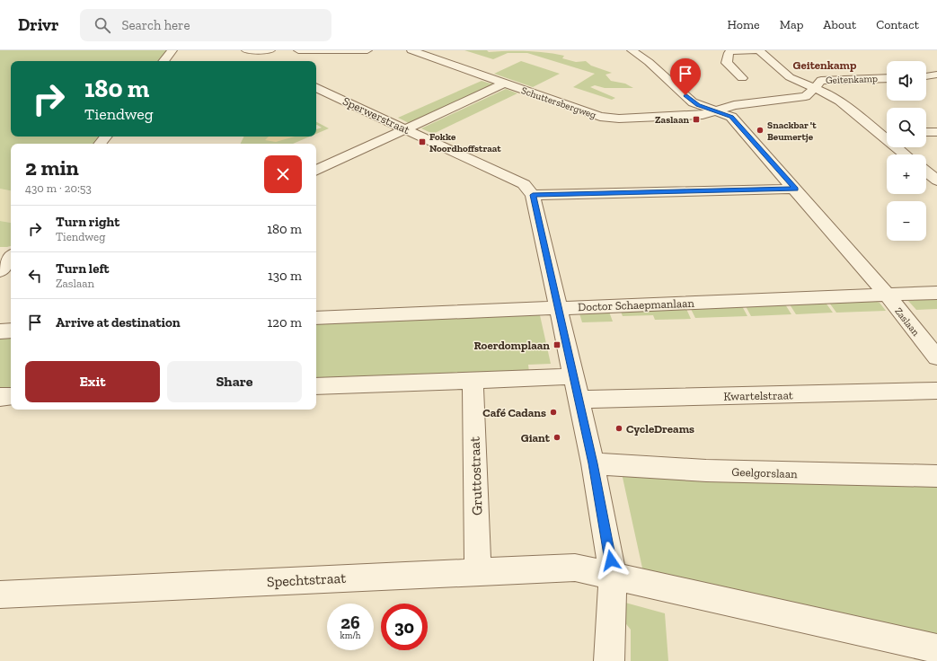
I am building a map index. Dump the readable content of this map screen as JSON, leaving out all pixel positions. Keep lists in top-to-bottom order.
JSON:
{
  "streets": {
    "street": [
      "Geitenkamp",
      "Schuttersbergweg",
      "Sperwerstraat",
      "Doctor Schaepmanlaan",
      "Zaslaan",
      "Kwartelstraat",
      "Geelgorslaan",
      "Gruttostraat",
      "Spechtstraat"
    ]
  },
  "crossings": [
    ["Geitenkamp", "Schuttersbergweg"],
    ["Schuttersbergweg", "Zaslaan"],
    ["Doctor Schaepmanlaan", "Zaslaan"],
    ["Gruttostraat", "Spechtstraat"]
  ],
  "districts": ["Geitenkamp"],
  "places": {
    "transit": ["Zaslaan", "Fokke Noordhoffstraat", "Roerdomplaan"],
    "other": [
      "Snackbar 't Beumertje",
      "Café Cadans",
      "CycleDreams",
      "Giant"
    ]
  },
  "page": {
    "header": "Drivr",
    "search": "Search here",
    "nav": [
      "Home",
      "Map",
      "About",
      "Contact"
    ],
    "map_buttons": ["+", "−"],
    "turn": ["180 m", "Tiendweg"],
    "heading": ["2 min", "430 m · 20:53"],
    "list": [
      {
        "name": "Turn right",
        "note": "Tiendweg",
        "value": "180 m"
      },
      {
        "name": "Turn left",
        "note": "Zaslaan",
        "value": "130 m"
      },
      {
        "name": "Arrive at destination",
        "value": "120 m"
      }
    ],
    "buttons": ["Exit", "Share"],
    "speed": "26 km/h",
    "limit": "30"
  }
}
